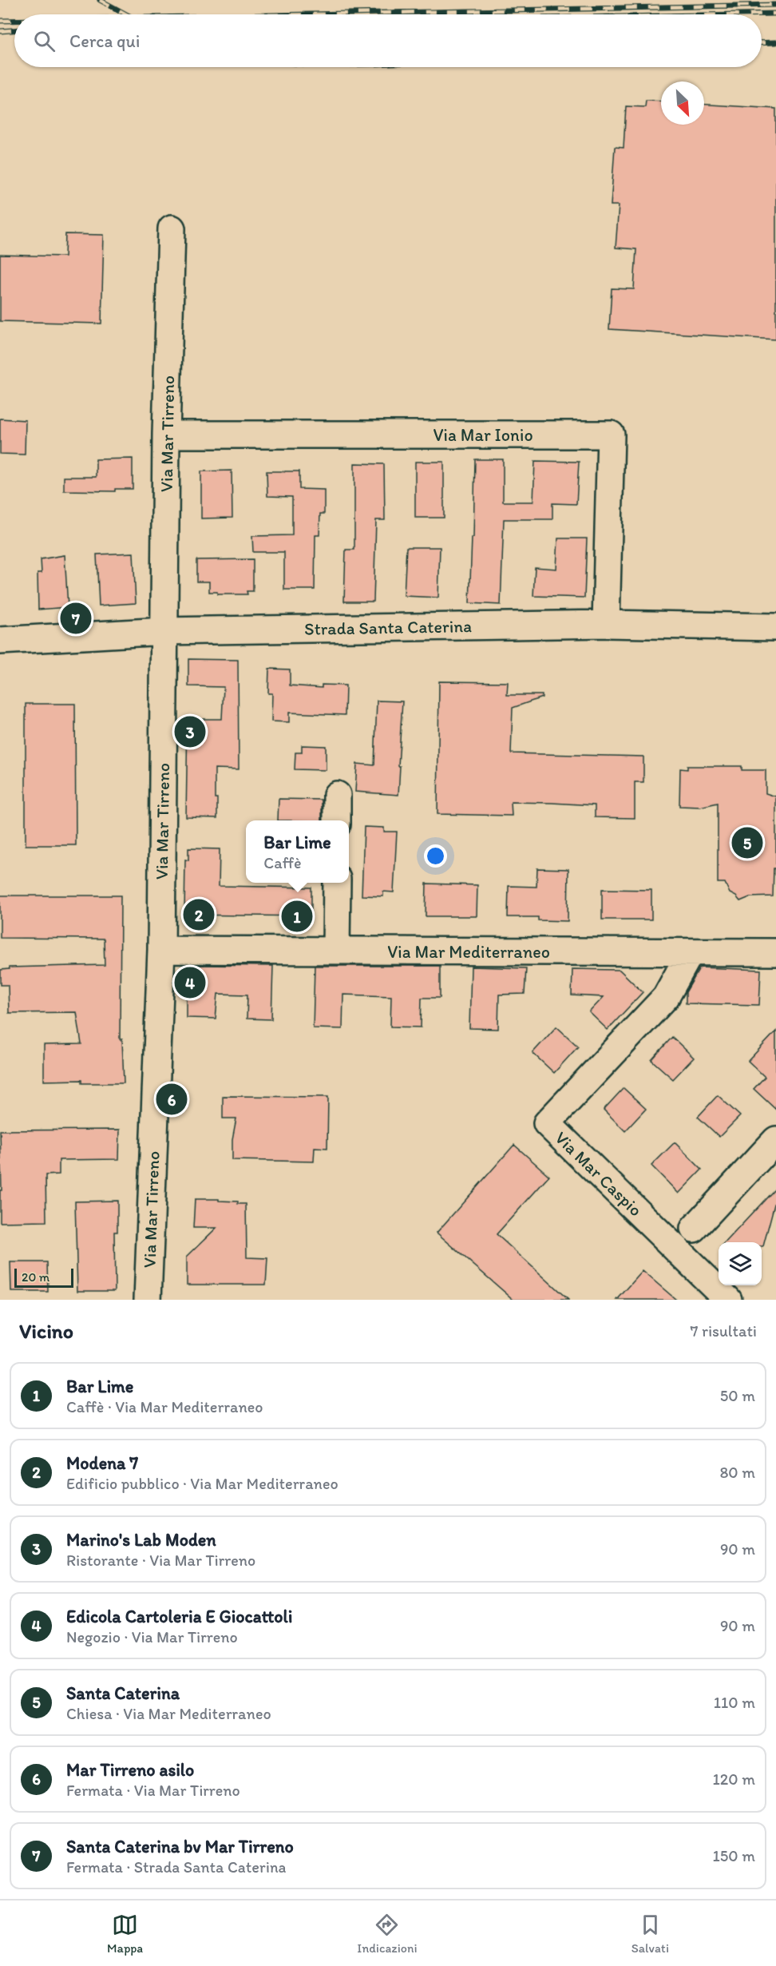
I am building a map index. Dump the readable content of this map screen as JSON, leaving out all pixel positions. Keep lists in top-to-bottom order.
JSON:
{
  "streets": {
    "street": [
      "Via Mar Tirreno",
      "Via Mar Ionio",
      "Strada Santa Caterina",
      "Via Mar Mediterraneo",
      "Via Mar Caspio"
    ]
  },
  "crossings": [
    ["Via Mar Tirreno", "Via Mar Ionio"],
    ["Via Mar Tirreno", "Strada Santa Caterina"],
    ["Via Mar Tirreno", "Via Mar Mediterraneo"],
    ["Via Mar Ionio", "Strada Santa Caterina"],
    ["Via Mar Mediterraneo", "Via Mar Caspio"]
  ],
  "scale_bar": "20 m",
  "north": "bottom right",
  "page": {
    "search": "Cerca qui",
    "pins": [
      "7",
      "3",
      "5",
      "2",
      "1",
      "4",
      "6"
    ],
    "popup": ["Bar Lime", "Caffè"],
    "scale": "20 m",
    "heading": ["Vicino", "7 risultati"],
    "list": [
      {
        "mark": "1",
        "name": "Bar Lime",
        "note": "Caffè · Via Mar Mediterraneo",
        "value": "50 m"
      },
      {
        "mark": "2",
        "name": "Modena 7",
        "note": "Edificio pubblico · Via Mar Mediterraneo",
        "value": "80 m"
      },
      {
        "mark": "3",
        "name": "Marino's Lab Moden",
        "note": "Ristorante · Via Mar Tirreno",
        "value": "90 m"
      },
      {
        "mark": "4",
        "name": "Edicola Cartoleria E Giocattoli",
        "note": "Negozio · Via Mar Tirreno",
        "value": "90 m"
      },
      {
        "mark": "5",
        "name": "Santa Caterina",
        "note": "Chiesa · Via Mar Mediterraneo",
        "value": "110 m"
      },
      {
        "mark": "6",
        "name": "Mar Tirreno asilo",
        "note": "Fermata · Via Mar Tirreno",
        "value": "120 m"
      },
      {
        "mark": "7",
        "name": "Santa Caterina bv Mar Tirreno",
        "note": "Fermata · Strada Santa Caterina",
        "value": "150 m"
      }
    ],
    "nav": ["Mappa", "Indicazioni", "Salvati"]
  }
}
